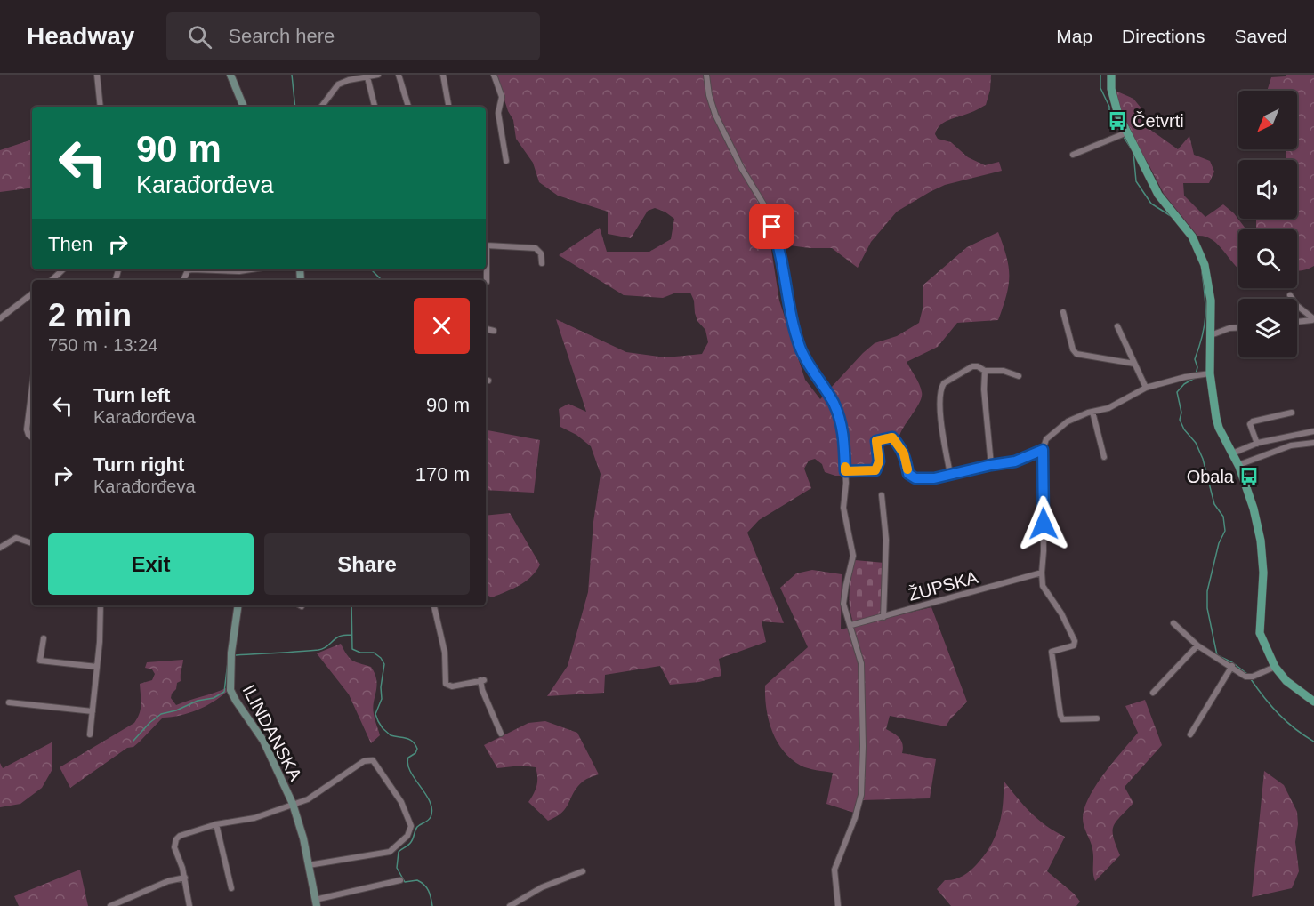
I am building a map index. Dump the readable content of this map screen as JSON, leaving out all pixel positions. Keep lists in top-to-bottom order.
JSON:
{
  "streets": {
    "street": ["ŽUPSKA", "ILINDANSKA"]
  },
  "places": {
    "bus stop": ["Četvrti", "Obala"]
  },
  "north": "bottom left",
  "page": {
    "header": "Headway",
    "search": "Search here",
    "nav": ["Map", "Directions", "Saved"],
    "turn": ["90 m", "Karađorđeva"],
    "then": "Then",
    "heading": ["2 min", "750 m · 13:24"],
    "list": [
      {
        "name": "Turn left",
        "note": "Karađorđeva",
        "value": "90 m"
      },
      {
        "name": "Turn right",
        "note": "Karađorđeva",
        "value": "170 m"
      }
    ],
    "buttons": ["Exit", "Share"]
  }
}
